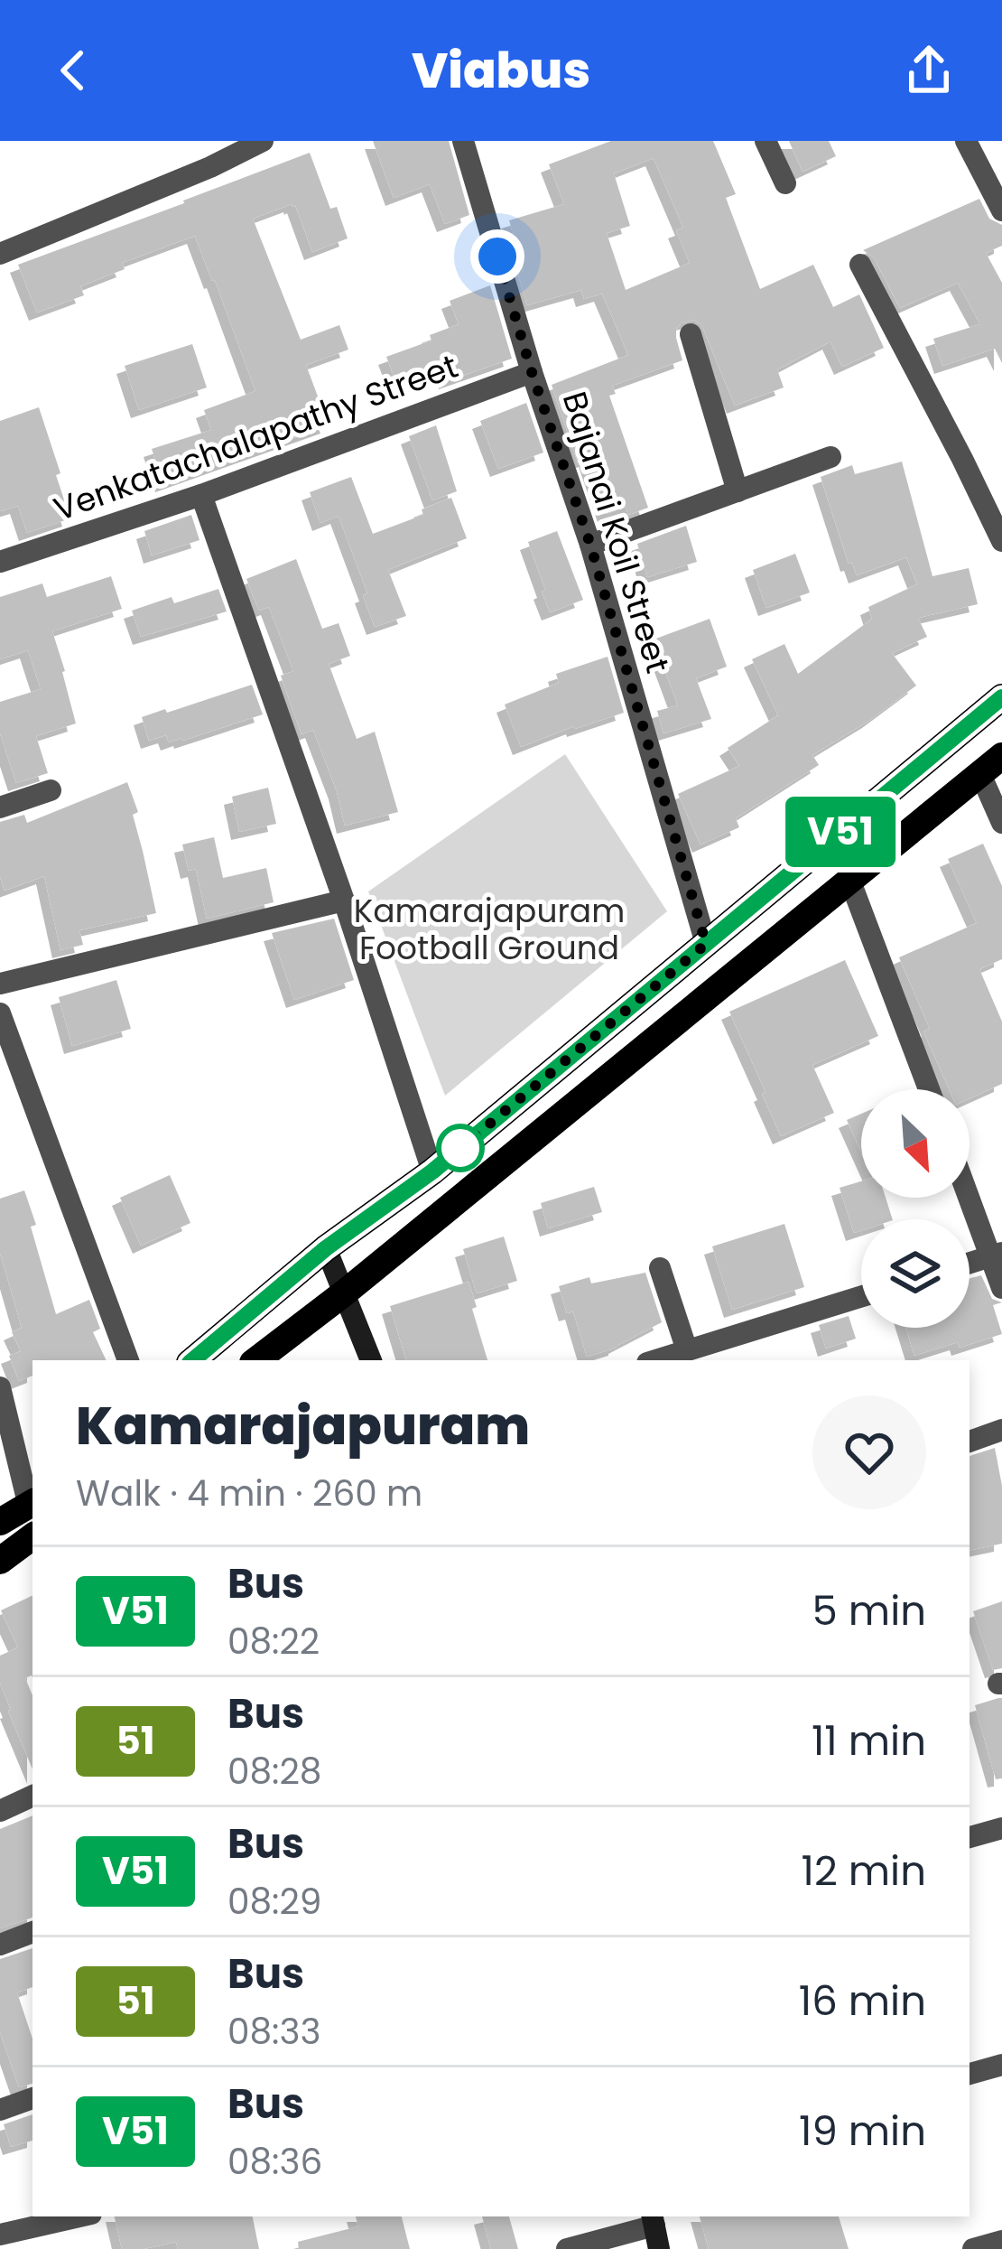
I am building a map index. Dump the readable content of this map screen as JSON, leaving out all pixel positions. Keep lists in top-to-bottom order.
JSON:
{
  "streets": {
    "street": ["Venkatachalapathy Street", "Bajanai Koil Street"]
  },
  "crossings": [
    ["Venkatachalapathy Street", "Bajanai Koil Street"]
  ],
  "parks": ["Kamarajapuram Football Ground"],
  "lines": ["bus line V51"],
  "north": "bottom right",
  "page": {
    "header": "Viabus",
    "on_map": "V51",
    "heading": ["Kamarajapuram", "Walk · 4 min · 260 m"],
    "list": [
      {
        "mark": "V51",
        "name": "Bus",
        "note": "08:22",
        "value": "5 min"
      },
      {
        "mark": "51",
        "name": "Bus",
        "note": "08:28",
        "value": "11 min"
      },
      {
        "mark": "V51",
        "name": "Bus",
        "note": "08:29",
        "value": "12 min"
      },
      {
        "mark": "51",
        "name": "Bus",
        "note": "08:33",
        "value": "16 min"
      },
      {
        "mark": "V51",
        "name": "Bus",
        "note": "08:36",
        "value": "19 min"
      }
    ]
  }
}
